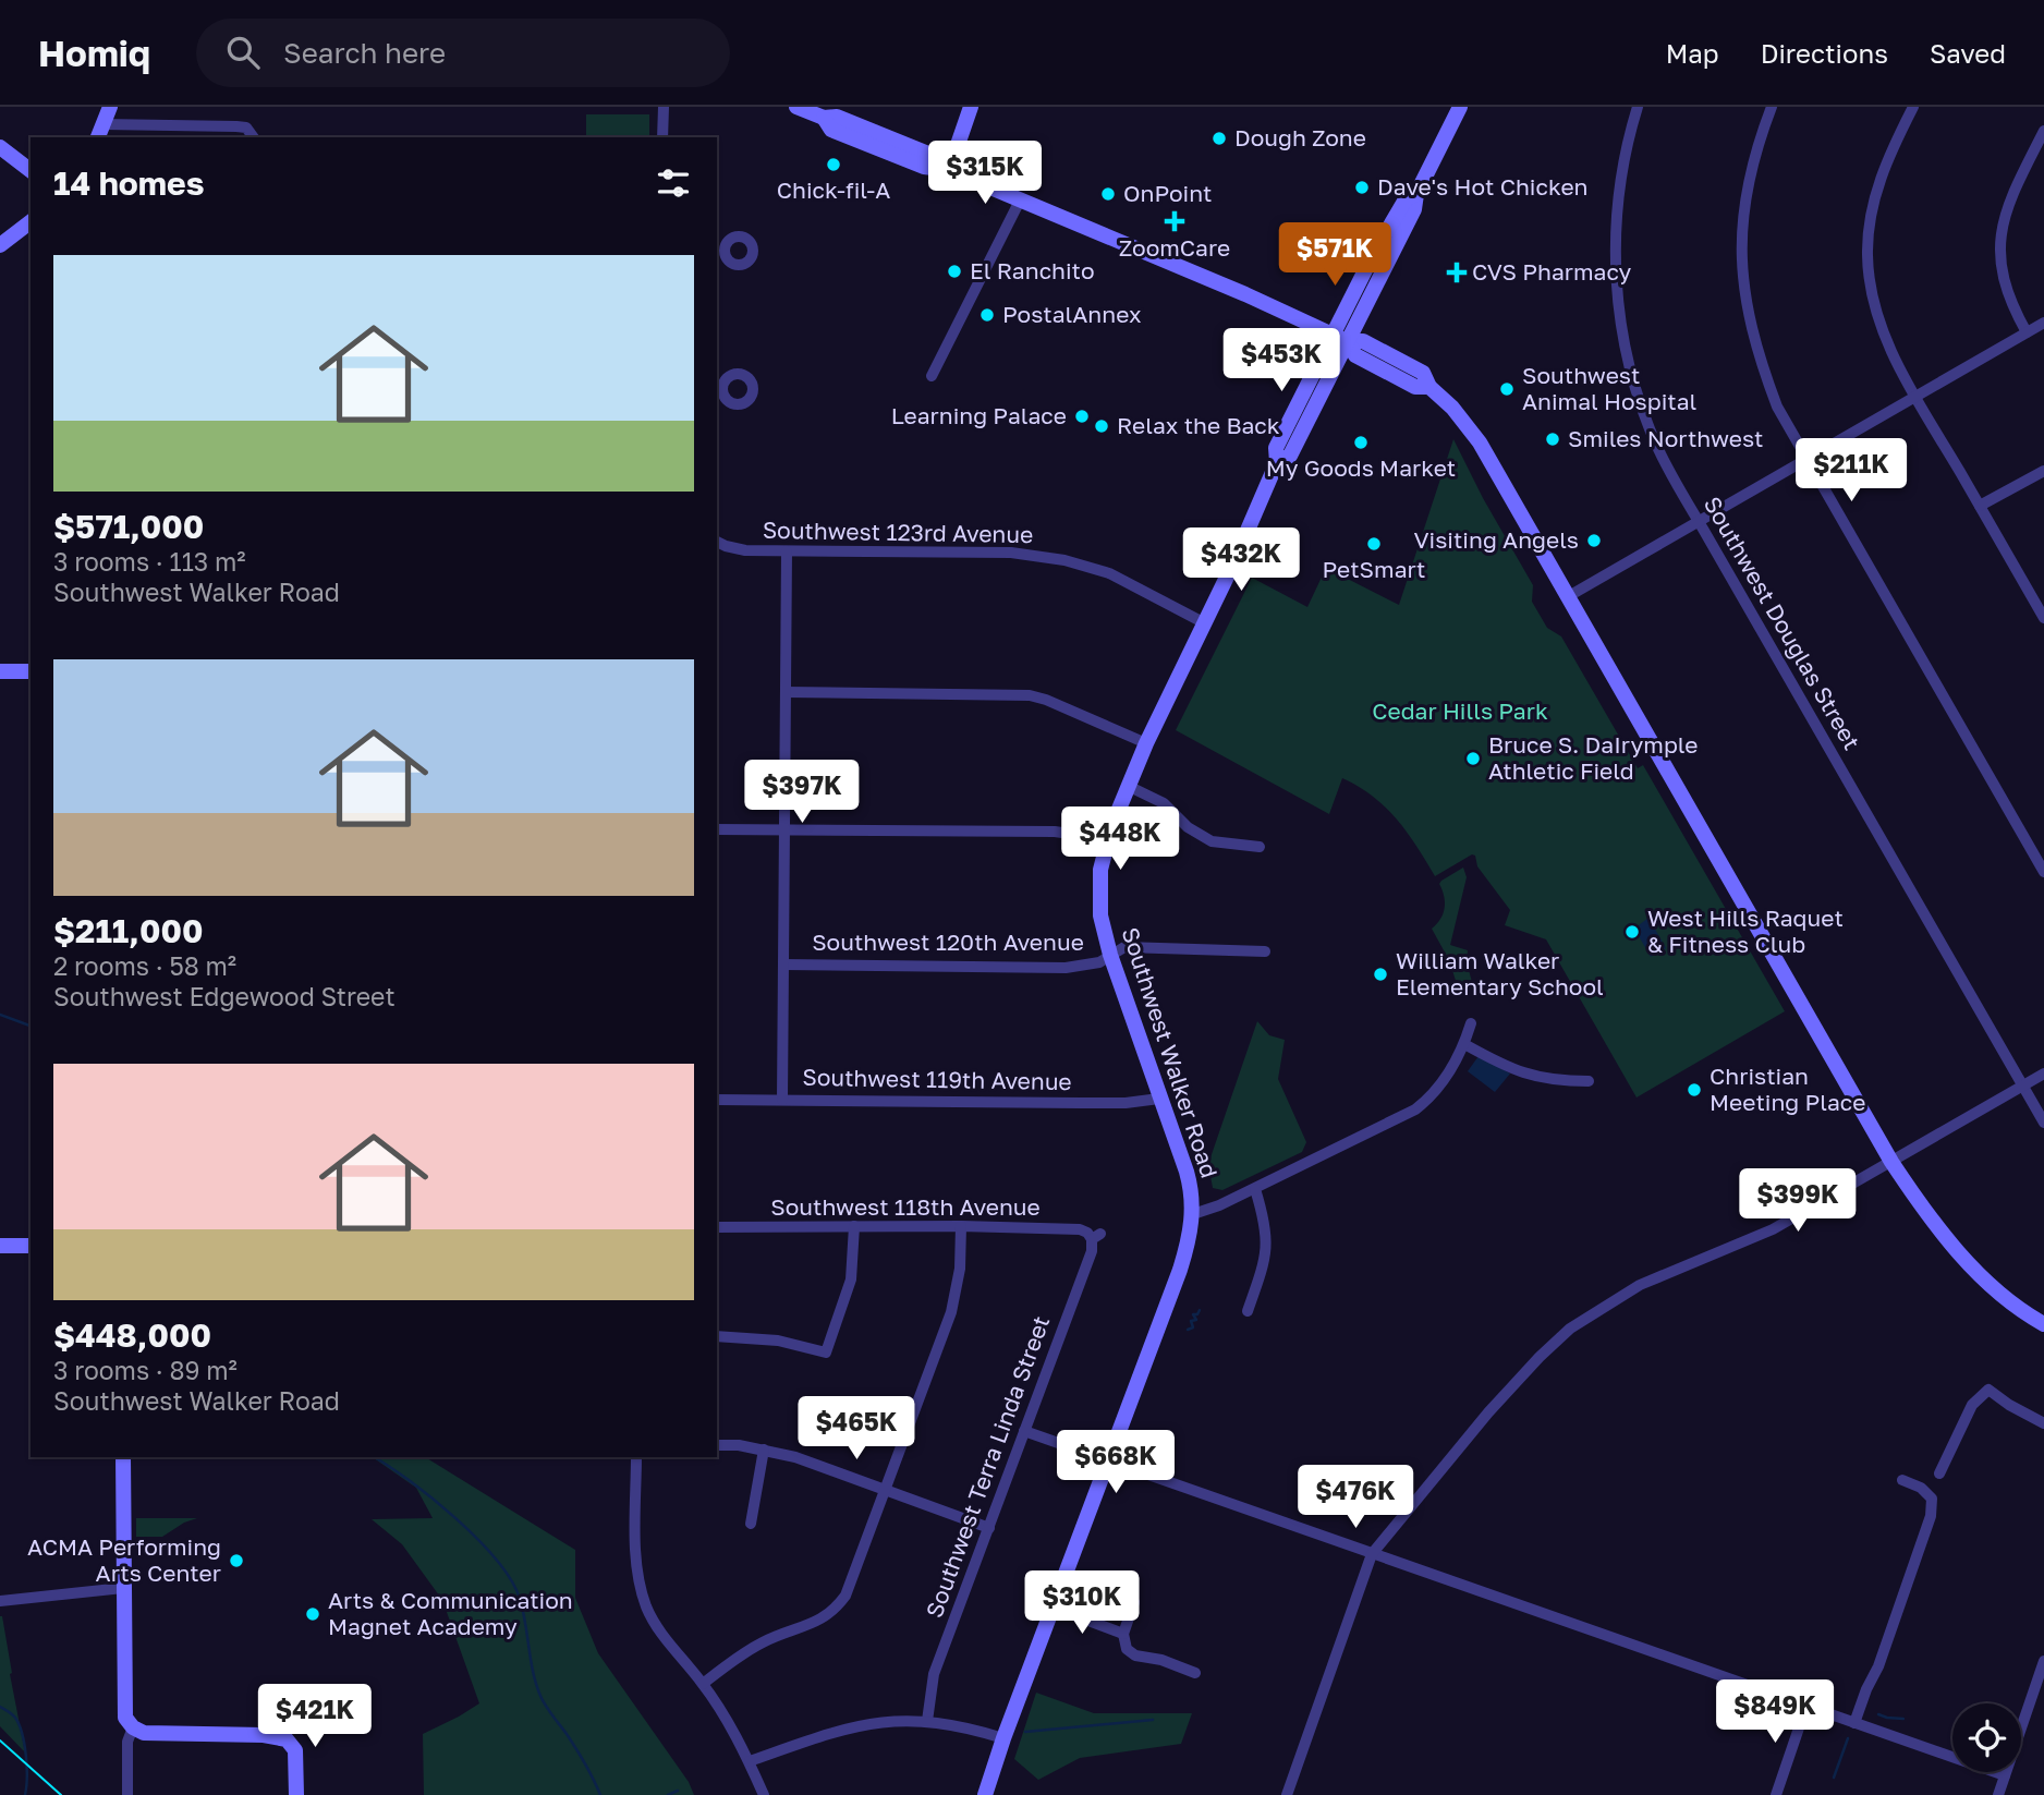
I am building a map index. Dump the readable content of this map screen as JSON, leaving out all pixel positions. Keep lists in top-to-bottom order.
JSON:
{
  "streets": {
    "main road": ["Southwest Walker Road"],
    "street": [
      "Southwest 123rd Avenue",
      "Southwest Douglas Street",
      "Southwest 120th Avenue",
      "Southwest 119th Avenue",
      "Southwest 118th Avenue",
      "Southwest Terra Linda Street"
    ]
  },
  "crossings": [
    ["Southwest 123rd Avenue", "Southwest Walker Road"],
    ["Southwest 120th Avenue", "Southwest Walker Road"],
    ["Southwest Walker Road", "Southwest 119th Avenue"],
    ["Southwest 118th Avenue", "Southwest Terra Linda Street"]
  ],
  "parks": ["Cedar Hills Park"],
  "places": {
    "other": [
      "Dough Zone",
      "Chick-fil-A",
      "Dave's Hot Chicken",
      "OnPoint",
      "El Ranchito",
      "PostalAnnex",
      "Southwest Animal Hospital",
      "Learning Palace",
      "Relax the Back",
      "Smiles Northwest",
      "My Goods Market",
      "Visiting Angels",
      "PetSmart",
      "Bruce S. DaIrymple Athletic Field",
      "West Hills Raquet & Fitness Club",
      "William Walker Elementary School",
      "Christian Meeting Place",
      "ACMA Performing Arts Center",
      "Arts & Communication Magnet Academy"
    ],
    "health": ["ZoomCare", "CVS Pharmacy"]
  },
  "page": {
    "header": "Homiq",
    "search": "Search here",
    "nav": ["Map", "Directions", "Saved"],
    "heading": "14 homes",
    "price": [
      "$315K",
      "$571K",
      "$453K",
      "$211K",
      "$432K",
      "$397K",
      "$448K",
      "$399K",
      "$465K",
      "$668K",
      "$476K",
      "$310K",
      "$849K",
      "$421K"
    ],
    "list": [
      {
        "name": "$571,000",
        "note": "3 rooms · 113 m² · Southwest Walker Road"
      },
      {
        "name": "$211,000",
        "note": "2 rooms · 58 m² · Southwest Edgewood Street"
      },
      {
        "name": "$448,000",
        "note": "3 rooms · 89 m² · Southwest Walker Road"
      }
    ]
  }
}
